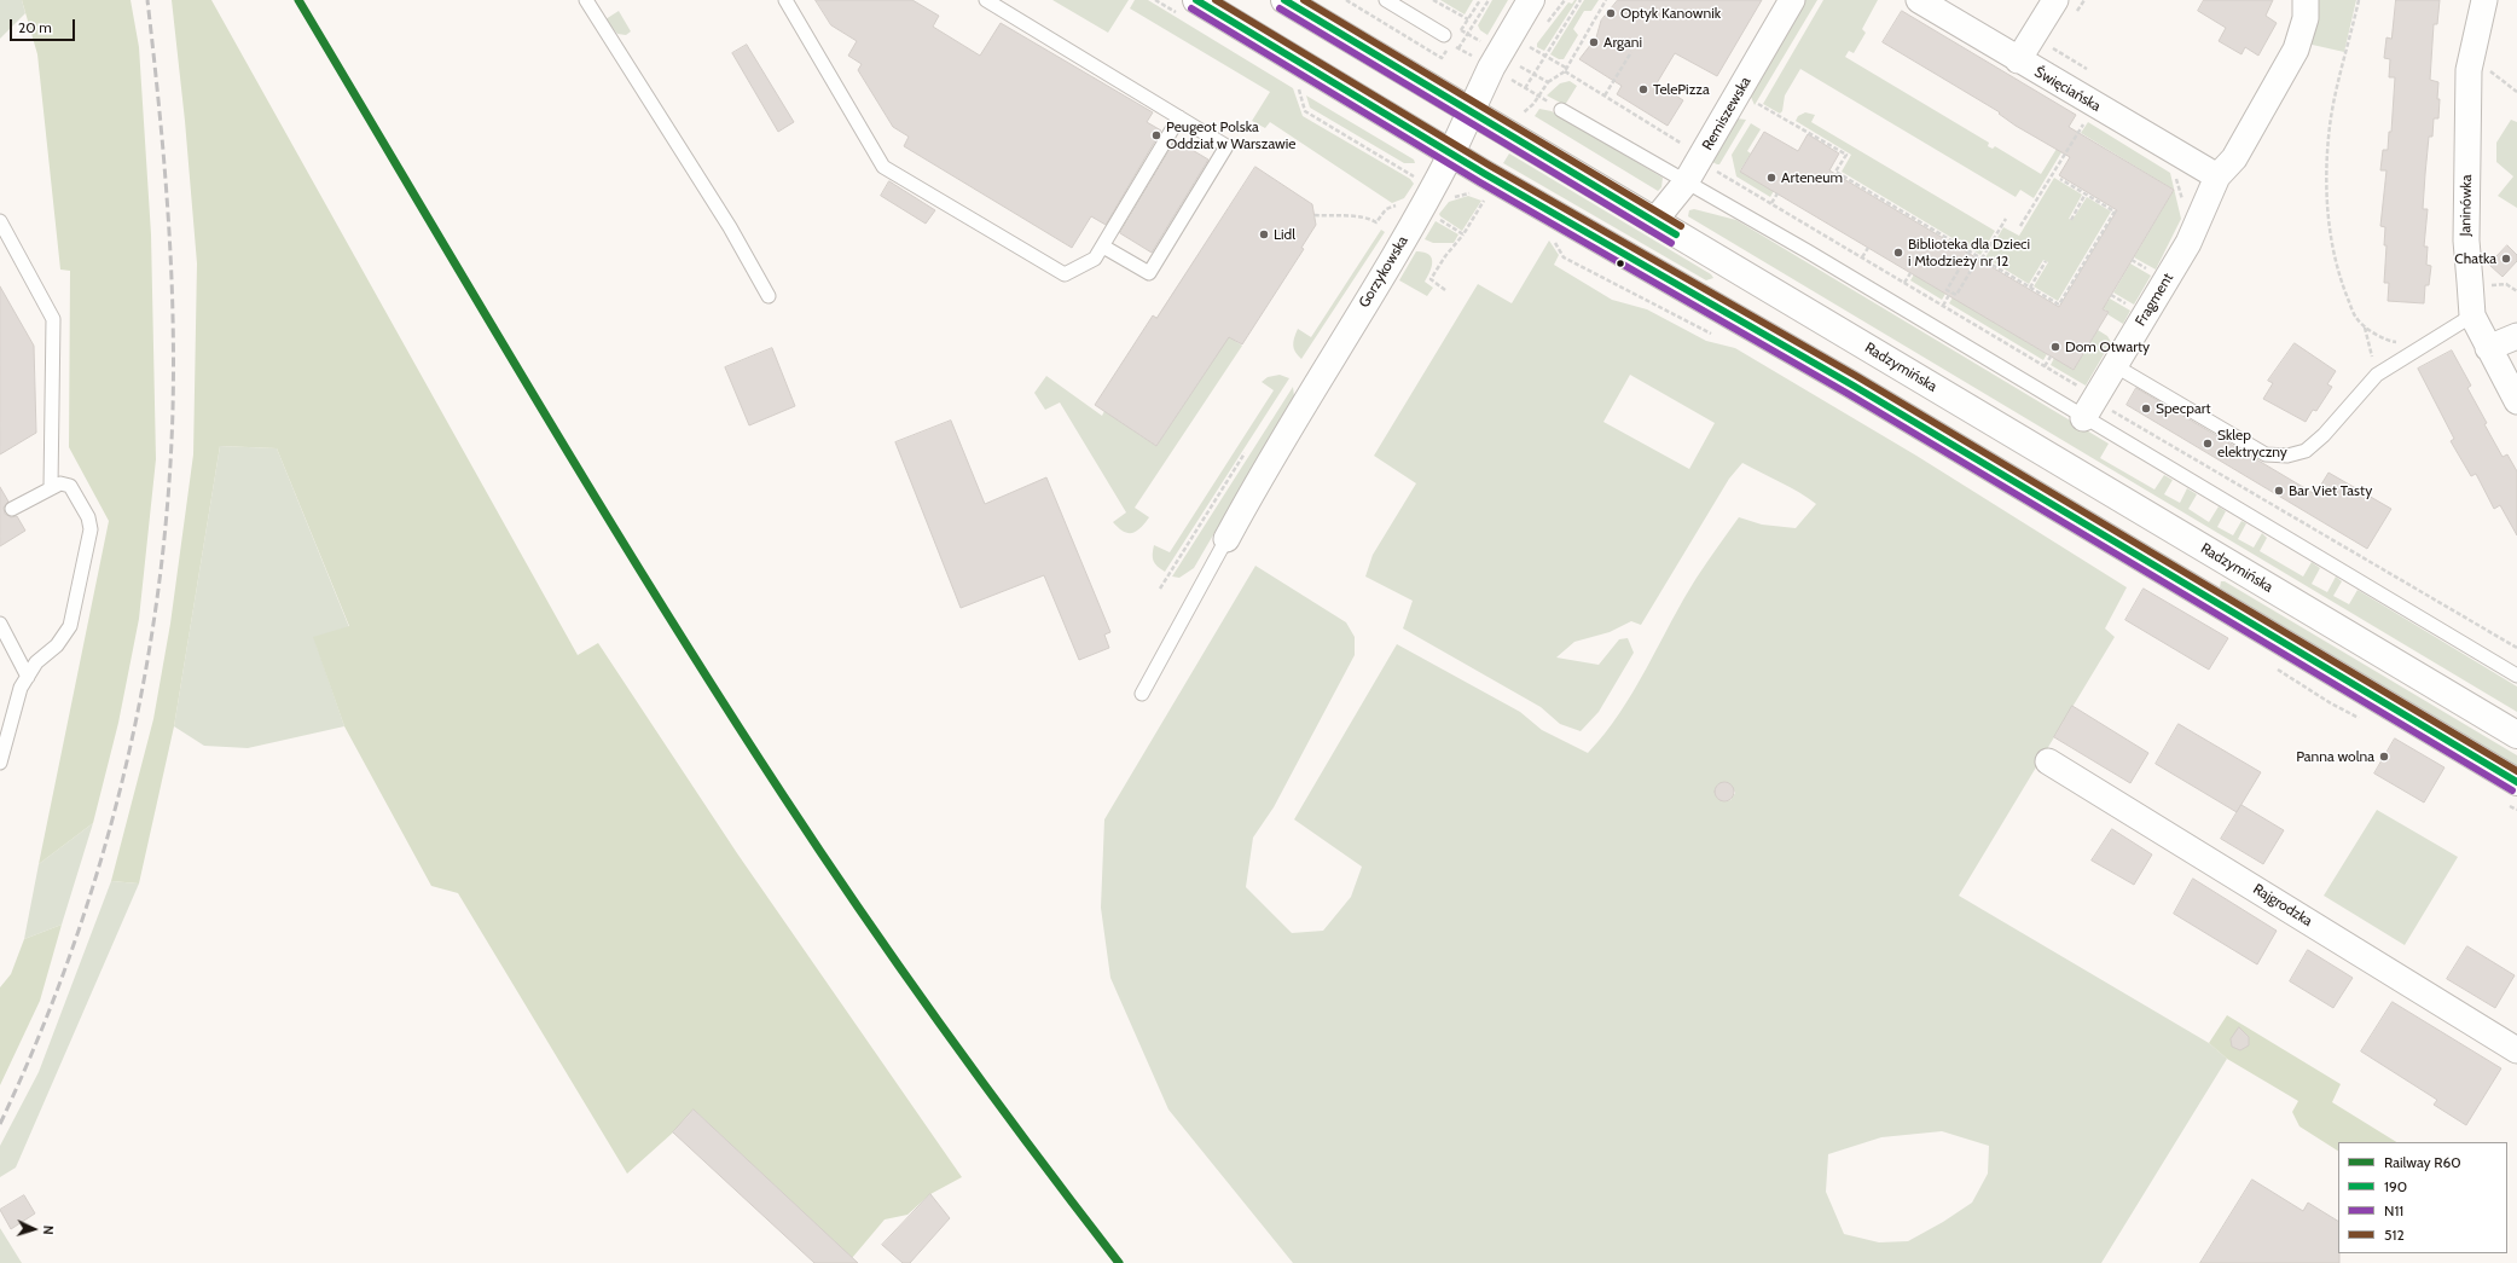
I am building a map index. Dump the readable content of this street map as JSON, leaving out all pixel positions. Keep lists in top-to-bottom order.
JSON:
{
  "streets": {
    "main road": ["Gorzykowska", "Radzymińska"],
    "street": [
      "Święciańska",
      "Remiszewska",
      "Janinówka",
      "Fragment",
      "Rajgrodzka"
    ]
  },
  "crossings": [
    ["Święciańska", "Fragment"],
    ["Remiszewska", "Radzymińska"],
    ["Gorzykowska", "Radzymińska"]
  ],
  "places": [
    "Optyk Kanownik",
    "Argani",
    "TelePizza",
    "Peugeot Polska Oddział w Warszawie",
    "Arteneum",
    "Lidl",
    "Biblioteka dla Dzieci i Młodzieży nr 12",
    "Chatka",
    "Dom Otwarty",
    "Specpart",
    "Sklep elektryczny",
    "Bar Viet Tasty",
    "Panna wolna"
  ],
  "lines": [
    "rail line R60",
    "transit line 190",
    "transit line 512",
    "transit line N11"
  ],
  "legend": [
    "Railway R60",
    "190",
    "N11",
    "512"
  ],
  "scale_bar": "20 m",
  "north": "right"
}
